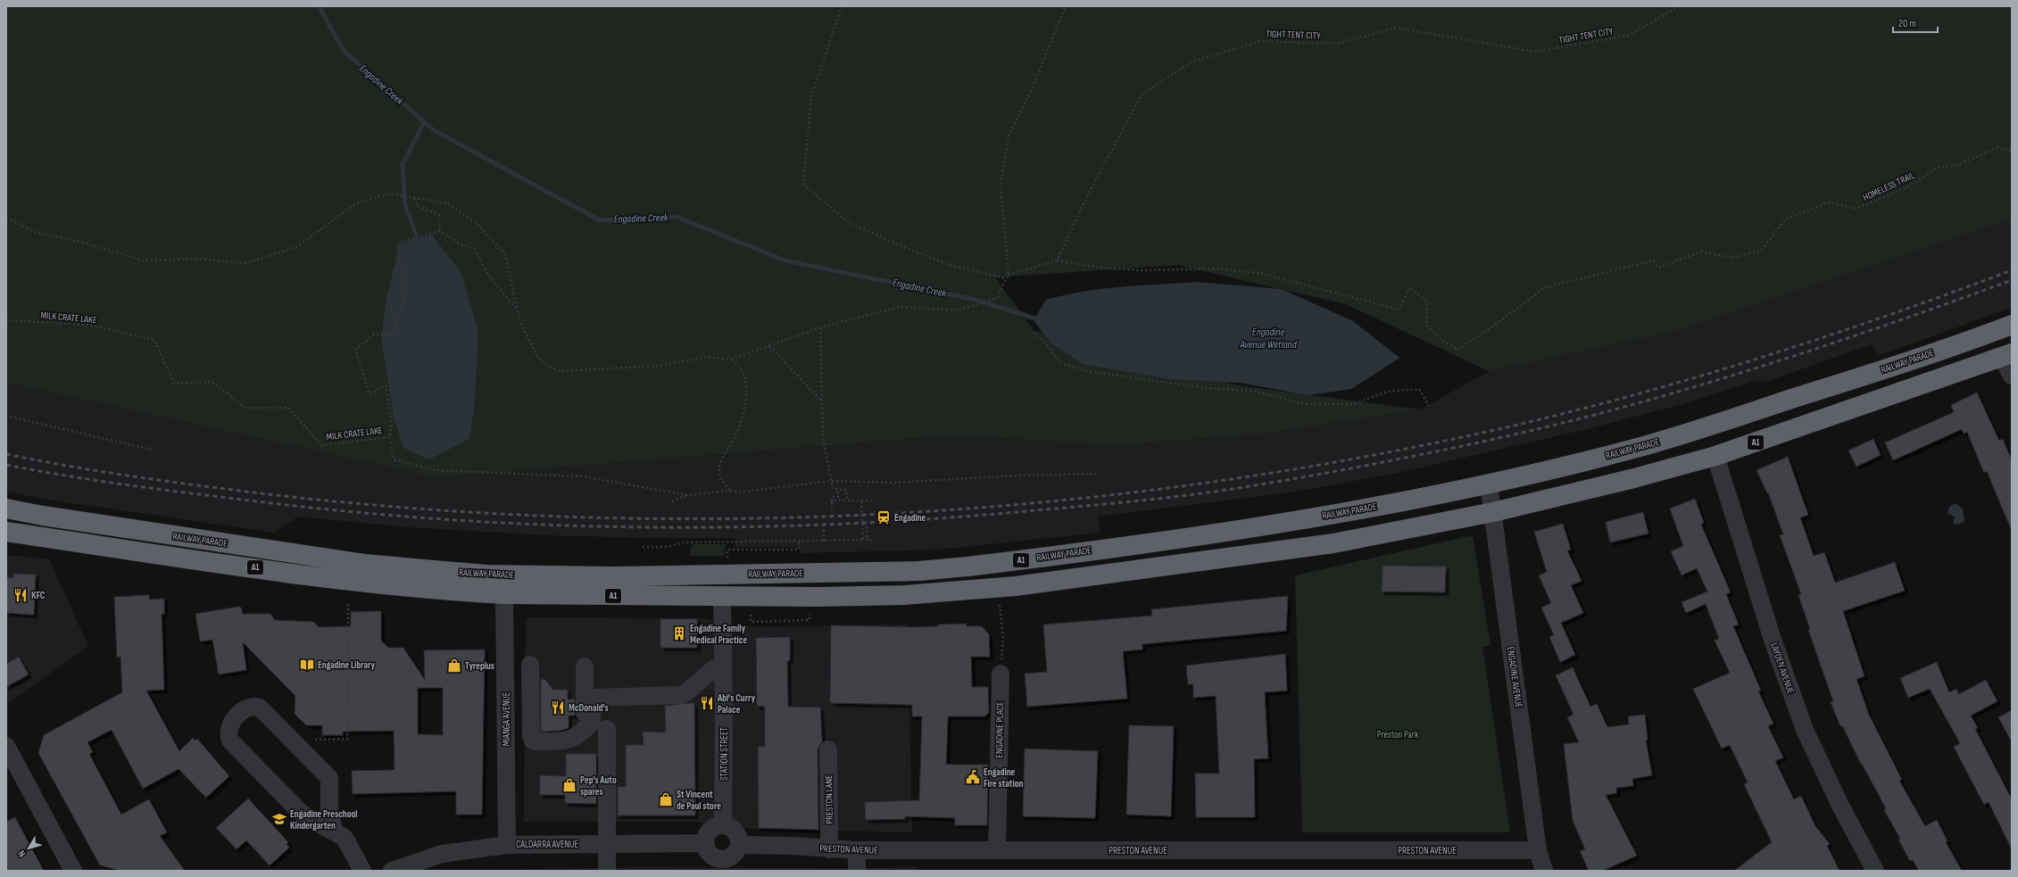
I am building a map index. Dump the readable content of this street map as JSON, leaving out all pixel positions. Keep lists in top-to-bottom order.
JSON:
{
  "streets": {
    "highway": ["RAILWAY PARADE", "A1"],
    "street": [
      "LAYDEN AVENUE",
      "ENGADINE AVENUE",
      "MIANGA AVENUE",
      "ENGADINE PLACE",
      "STATION STREET",
      "PRESTON LANE",
      "CALDARRA AVENUE",
      "PRESTON AVENUE"
    ],
    "path": ["TIGHT TENT CITY", "HOMELESS TRAIL", "MILK CRATE LAKE"]
  },
  "crossings": [
    ["TIGHT TENT CITY", "HOMELESS TRAIL"],
    ["RAILWAY PARADE", "LAYDEN AVENUE"],
    ["RAILWAY PARADE", "ENGADINE AVENUE"],
    ["RAILWAY PARADE", "MIANGA AVENUE"],
    ["RAILWAY PARADE", "STATION STREET"],
    ["ENGADINE AVENUE", "PRESTON AVENUE"],
    ["MIANGA AVENUE", "CALDARRA AVENUE"],
    ["ENGADINE PLACE", "PRESTON AVENUE"],
    ["STATION STREET", "CALDARRA AVENUE"],
    ["STATION STREET", "PRESTON AVENUE"],
    ["PRESTON LANE", "PRESTON AVENUE"],
    ["CALDARRA AVENUE", "PRESTON AVENUE"]
  ],
  "water": ["Engadine Creek", "Engadine Avenue Wetland"],
  "parks": ["Preston Park"],
  "places": {
    "station": ["Engadine"],
    "restaurant": ["KFC", "Abi's Curry Palace", "McDonald's"],
    "building": ["Engadine Family Medical Practice"],
    "library": ["Engadine Library"],
    "shop": ["Tyreplus", "Pep's Auto spares", "St Vincent de Paul store"],
    "public building": ["Engadine Fire station"],
    "school or university": ["Engadine Preschool Kindergarten"]
  },
  "scale_bar": "20 m",
  "north": "bottom left"
}
